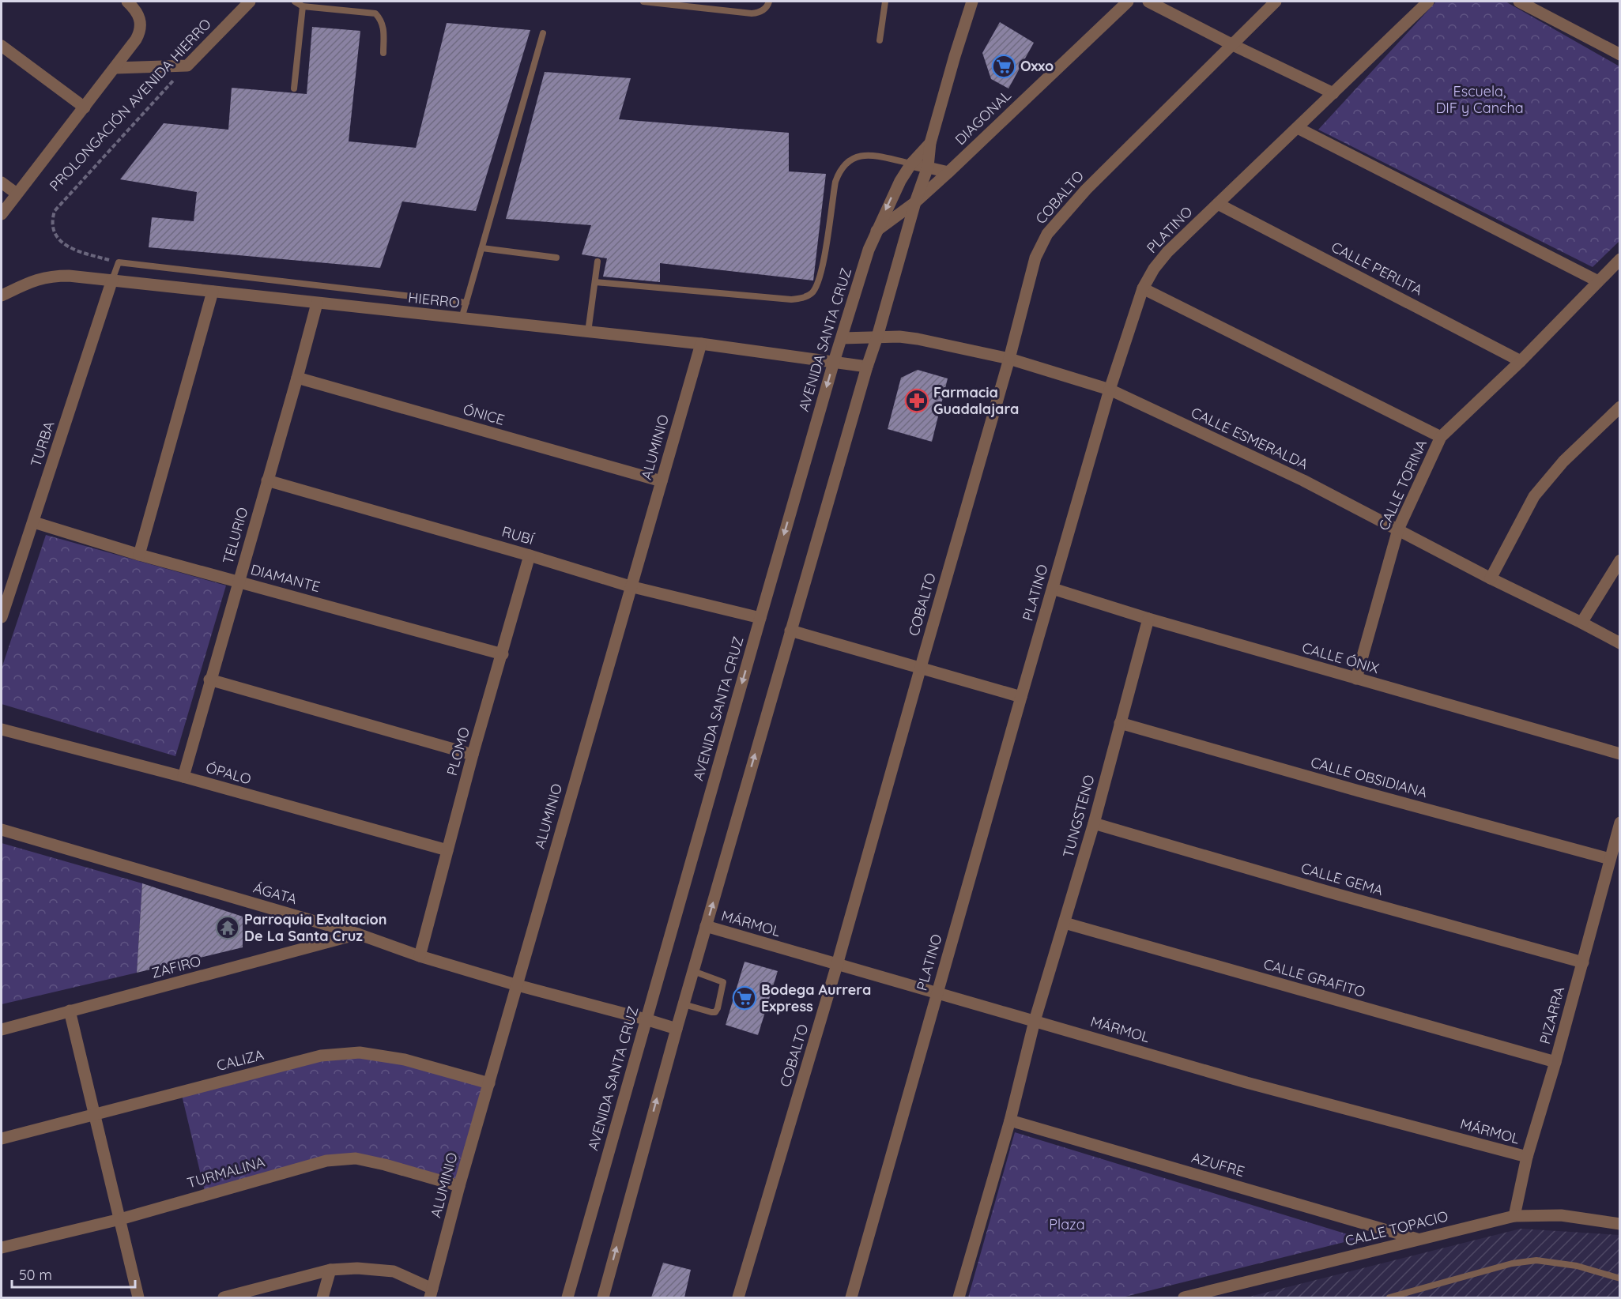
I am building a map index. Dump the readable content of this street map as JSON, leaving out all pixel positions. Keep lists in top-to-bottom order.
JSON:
{
  "streets": {
    "street": [
      "PROLONGACIÓN AVENIDA HIERRO",
      "DIAGONAL",
      "COBALTO",
      "PLATINO",
      "CALLE PERLITA",
      "HIERRO",
      "AVENIDA SANTA CRUZ",
      "ÓNICE",
      "CALLE ESMERALDA",
      "TURBA",
      "ALUMINIO",
      "CALLE TORINA",
      "TELURIO",
      "RUBÍ",
      "DIAMANTE",
      "CALLE ÓNIX",
      "PLOMO",
      "ÓPALO",
      "CALLE OBSIDIANA",
      "TUNGSTENO",
      "CALLE GEMA",
      "ÁGATA",
      "MÁRMOL",
      "ZAFIRO",
      "CALLE GRAFITO",
      "PIZARRA",
      "CALIZA",
      "AZUFRE",
      "TURMALINA",
      "CALLE TOPACIO"
    ]
  },
  "crossings": [
    ["DIAGONAL", "AVENIDA SANTA CRUZ"],
    ["COBALTO", "CALLE ESMERALDA"],
    ["COBALTO", "MÁRMOL"],
    ["PLATINO", "CALLE PERLITA"],
    ["PLATINO", "CALLE ESMERALDA"],
    ["PLATINO", "CALLE ÓNIX"],
    ["PLATINO", "MÁRMOL"],
    ["CALLE PERLITA", "CALLE TORINA"],
    ["HIERRO", "AVENIDA SANTA CRUZ"],
    ["HIERRO", "TURBA"],
    ["HIERRO", "ALUMINIO"],
    ["HIERRO", "TELURIO"],
    ["AVENIDA SANTA CRUZ", "CALLE ESMERALDA"],
    ["AVENIDA SANTA CRUZ", "RUBÍ"],
    ["AVENIDA SANTA CRUZ", "ÁGATA"],
    ["AVENIDA SANTA CRUZ", "MÁRMOL"],
    ["ÓNICE", "ALUMINIO"],
    ["ÓNICE", "TELURIO"],
    ["CALLE ESMERALDA", "CALLE TORINA"],
    ["TURBA", "DIAMANTE"],
    ["ALUMINIO", "RUBÍ"],
    ["ALUMINIO", "ÁGATA"],
    ["ALUMINIO", "CALIZA"],
    ["ALUMINIO", "TURMALINA"],
    ["CALLE TORINA", "CALLE ÓNIX"],
    ["TELURIO", "RUBÍ"],
    ["TELURIO", "DIAMANTE"],
    ["TELURIO", "ÓPALO"],
    ["RUBÍ", "PLOMO"],
    ["DIAMANTE", "PLOMO"],
    ["CALLE ÓNIX", "TUNGSTENO"],
    ["PLOMO", "ÓPALO"],
    ["PLOMO", "ÁGATA"],
    ["CALLE OBSIDIANA", "TUNGSTENO"],
    ["CALLE OBSIDIANA", "PIZARRA"],
    ["TUNGSTENO", "CALLE GEMA"],
    ["TUNGSTENO", "MÁRMOL"],
    ["TUNGSTENO", "CALLE GRAFITO"],
    ["TUNGSTENO", "AZUFRE"],
    ["CALLE GEMA", "PIZARRA"],
    ["ÁGATA", "ZAFIRO"],
    ["MÁRMOL", "PIZARRA"],
    ["CALLE GRAFITO", "PIZARRA"],
    ["PIZARRA", "CALLE TOPACIO"],
    ["AZUFRE", "CALLE TOPACIO"]
  ],
  "parks": ["Escuela, DIF y Cancha", "Plaza"],
  "places": {
    "supermarket": ["Oxxo", "Bodega Aurrera Express"],
    "pharmacy": ["Farmacia Guadalajara"],
    "temple": ["Parroquia Exaltacion De La Santa Cruz"]
  },
  "scale_bar": "50 m"
}
